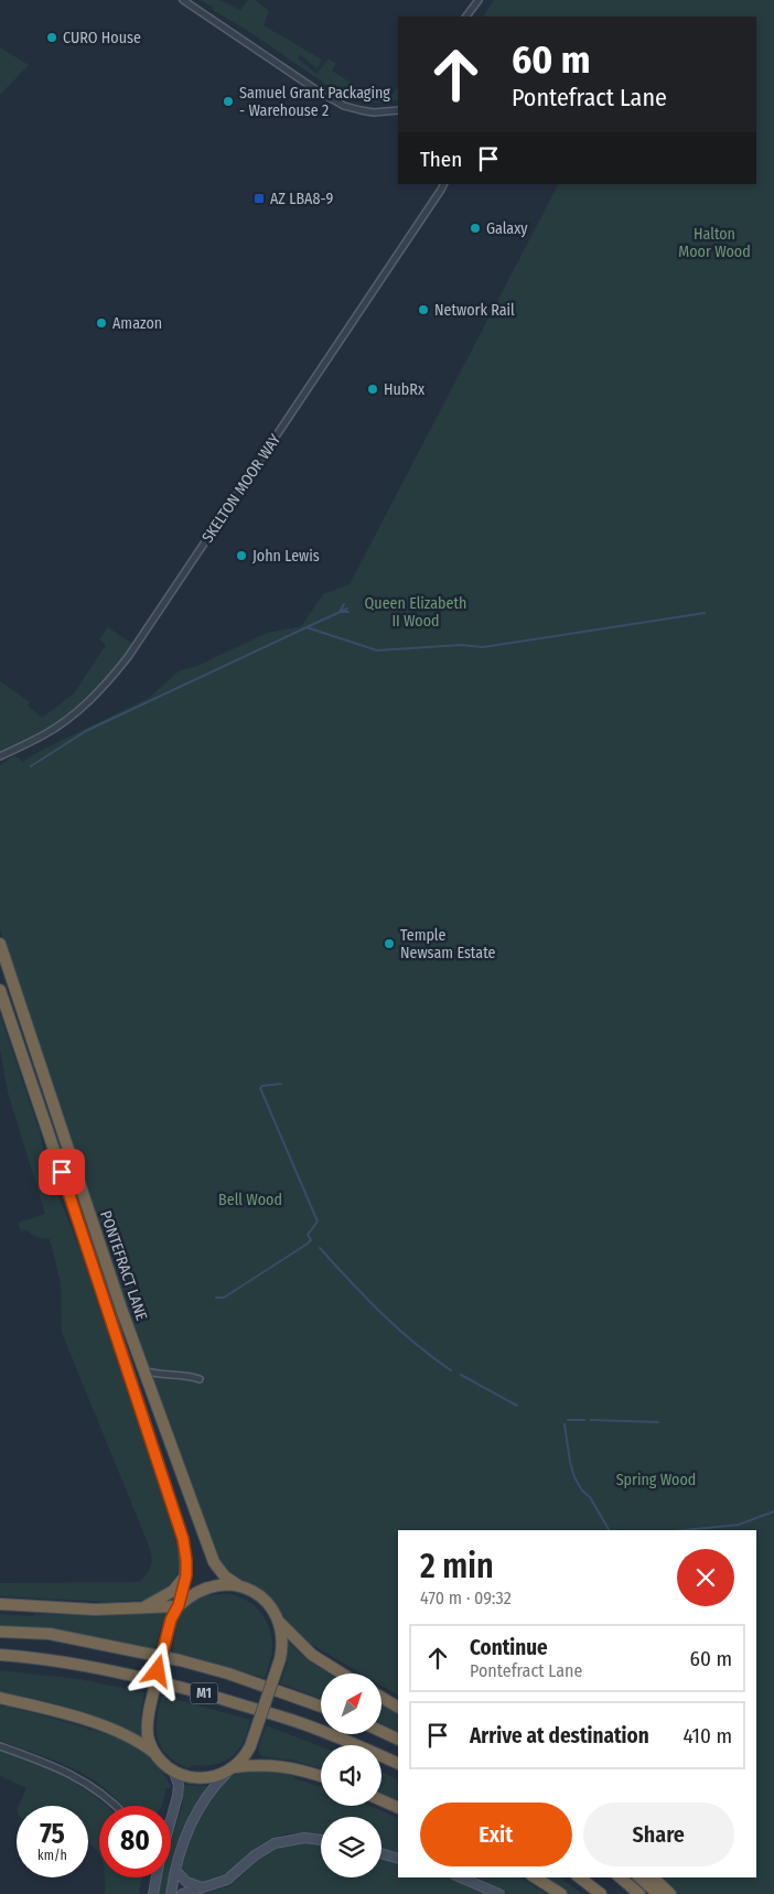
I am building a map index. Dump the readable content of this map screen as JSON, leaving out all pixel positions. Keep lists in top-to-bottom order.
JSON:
{
  "streets": {
    "highway": ["PONTEFRACT LANE", "M1"],
    "street": ["SKELTON MOOR WAY"]
  },
  "parks": [
    "Halton Moor Wood",
    "Queen Elizabeth II Wood",
    "Bell Wood",
    "Spring Wood"
  ],
  "places": {
    "other": [
      "CURO House",
      "Samuel Grant Packaging - Warehouse 2",
      "Galaxy",
      "Network Rail",
      "Amazon",
      "HubRx",
      "John Lewis",
      "Temple Newsam Estate"
    ],
    "transit": ["AZ LBA8-9"]
  },
  "north": "top right",
  "page": {
    "turn": ["60 m", "Pontefract Lane"],
    "then": "Then",
    "heading": ["2 min", "470 m · 09:32"],
    "list": [
      {
        "name": "Continue",
        "note": "Pontefract Lane",
        "value": "60 m"
      },
      {
        "name": "Arrive at destination",
        "value": "410 m"
      }
    ],
    "buttons": ["Exit", "Share"],
    "speed": "75 km/h",
    "limit": "80"
  }
}
